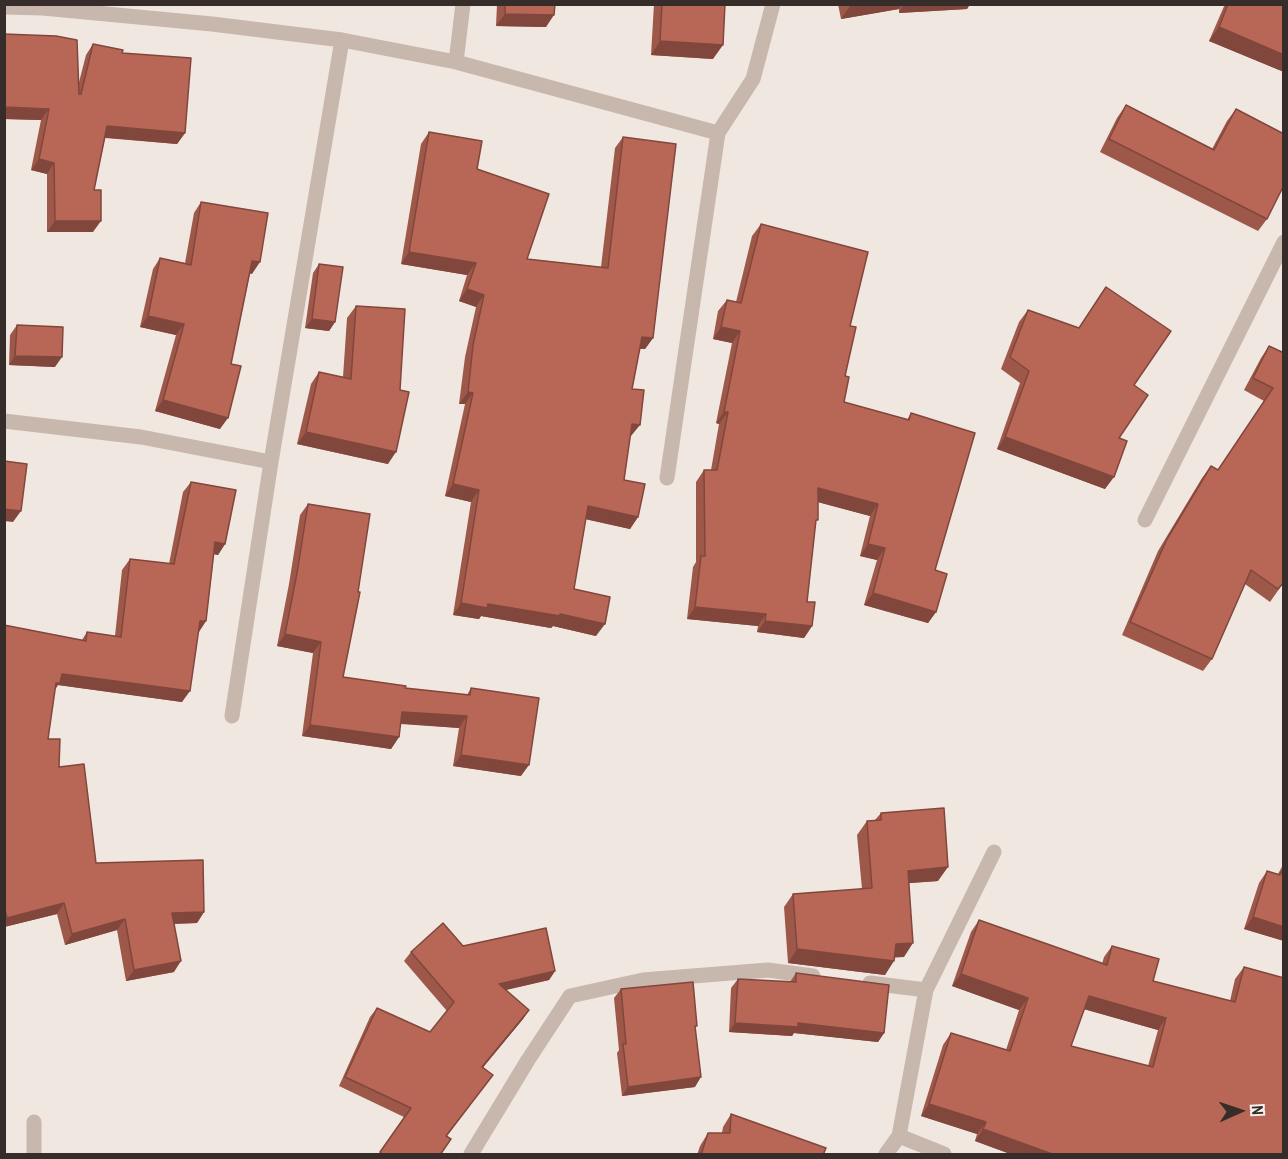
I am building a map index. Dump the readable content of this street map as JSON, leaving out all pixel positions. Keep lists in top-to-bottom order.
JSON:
{
  "north": "right"
}
